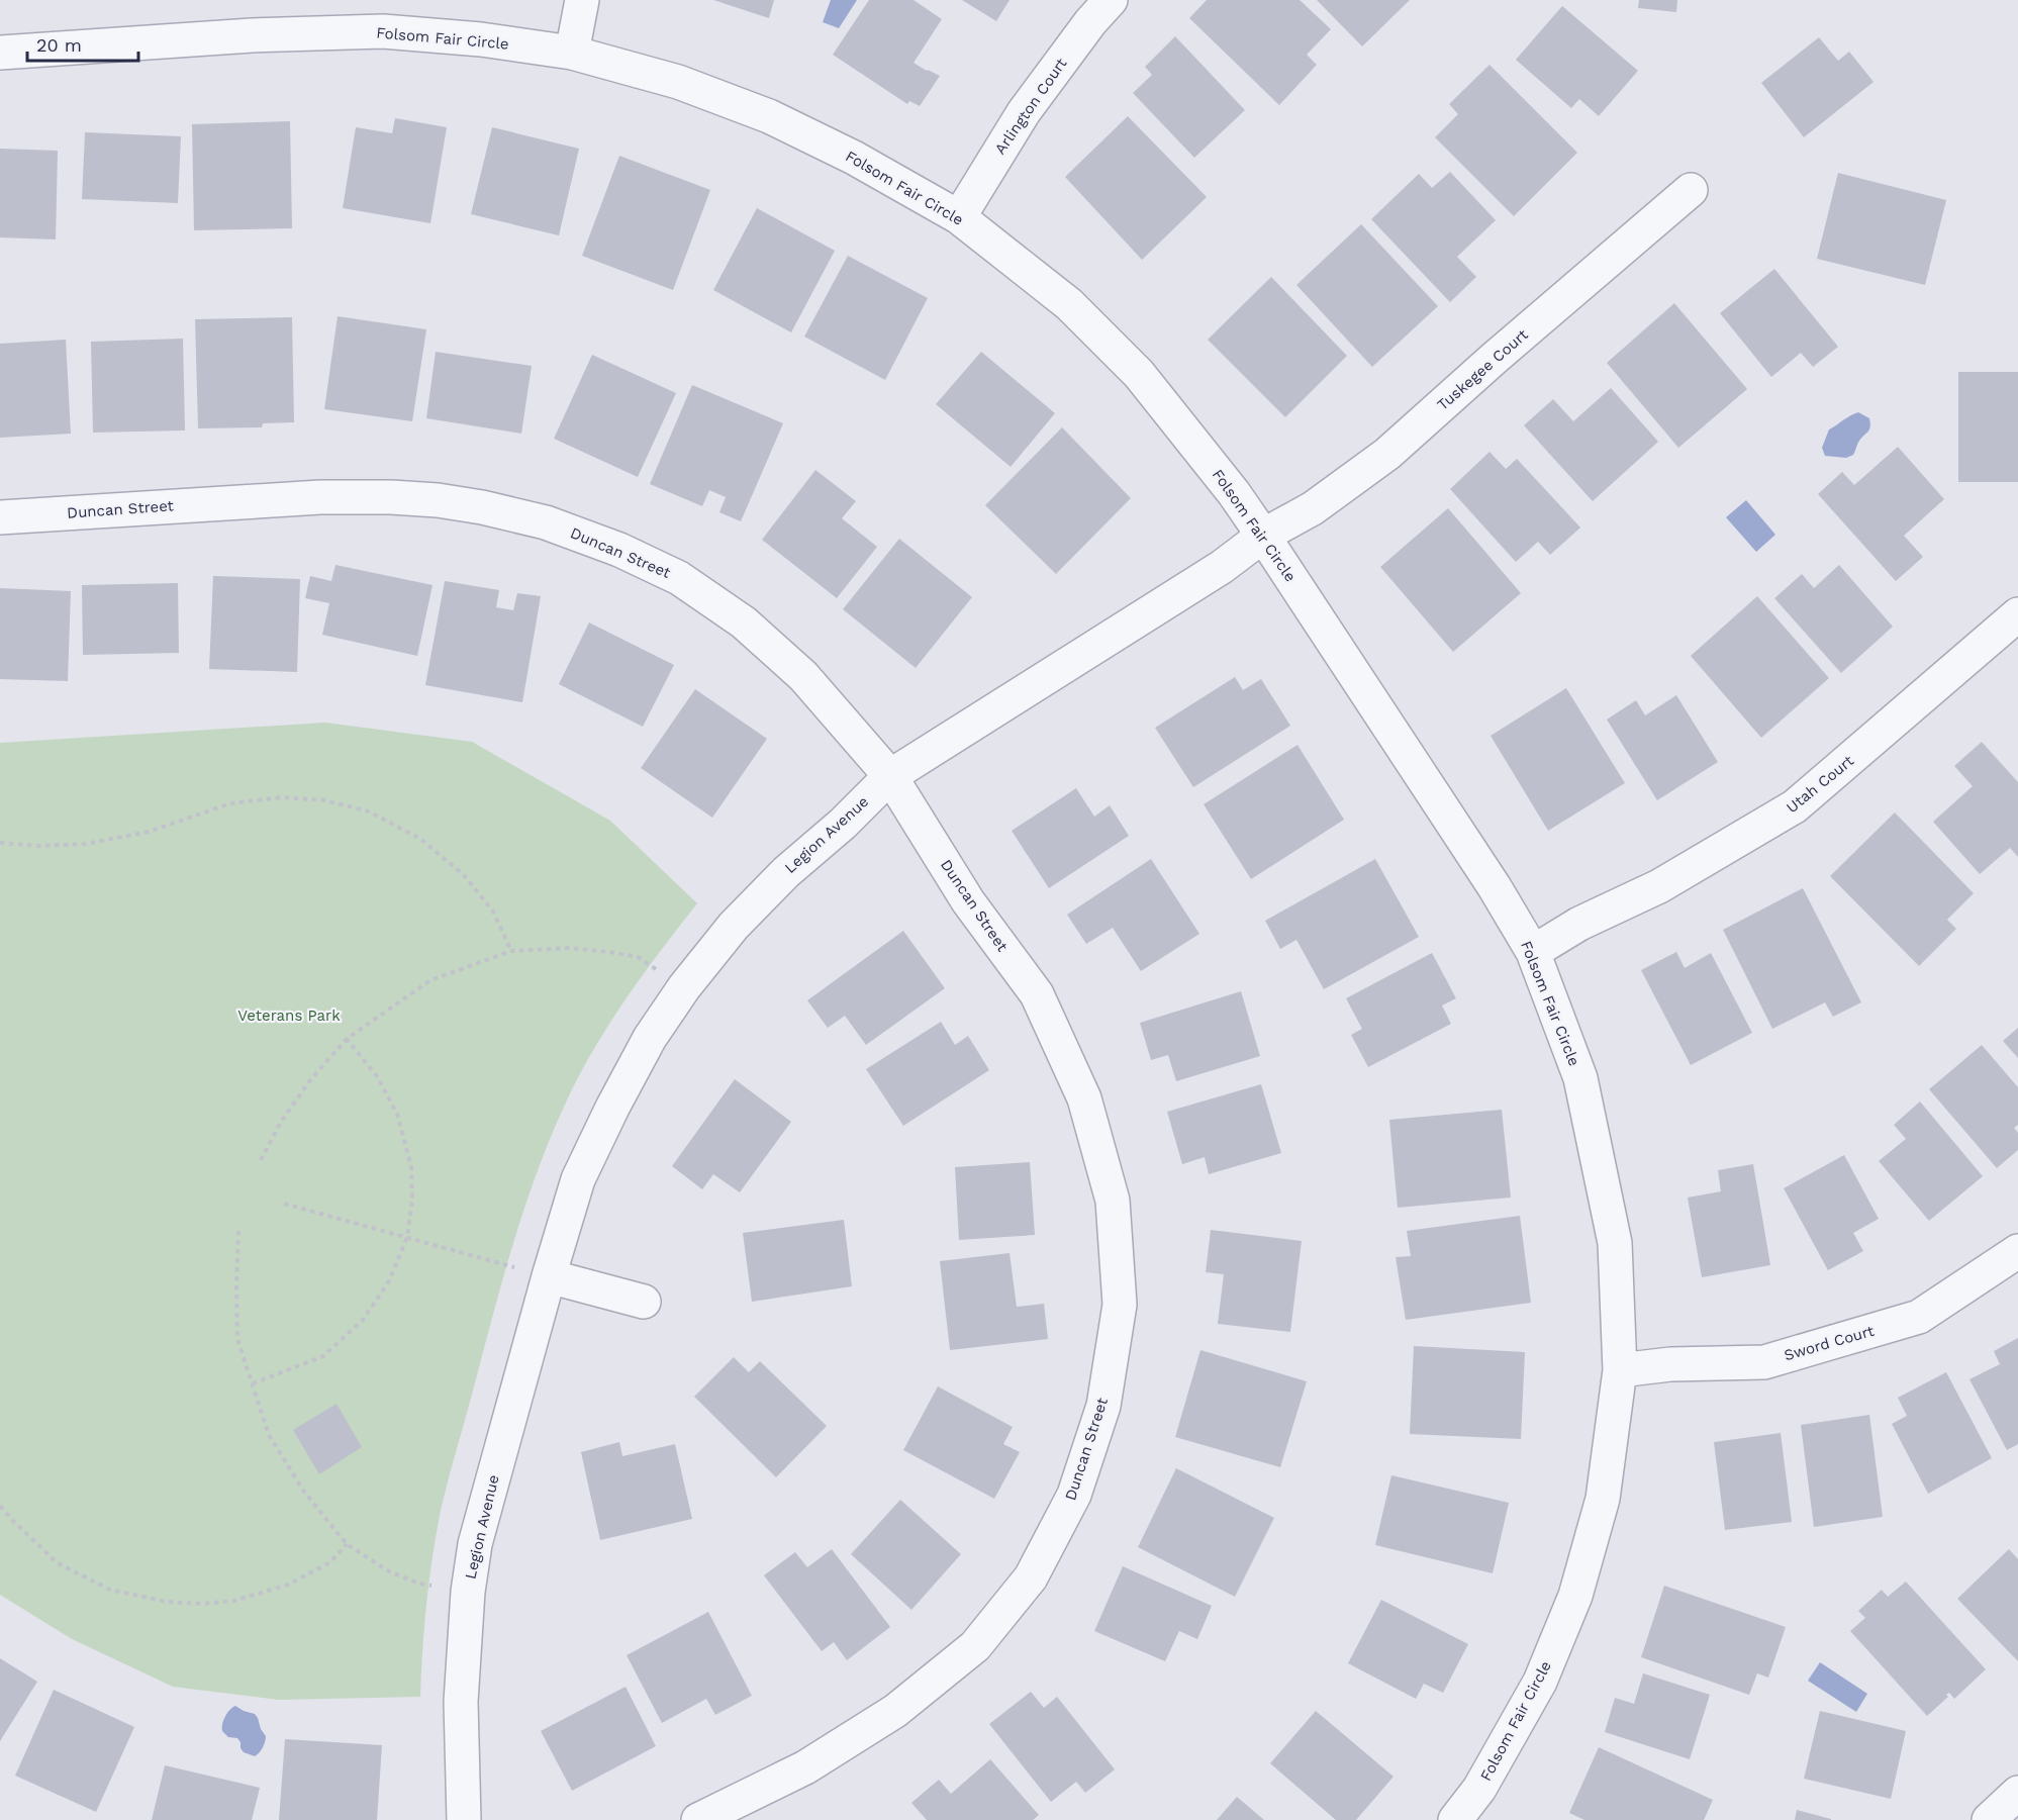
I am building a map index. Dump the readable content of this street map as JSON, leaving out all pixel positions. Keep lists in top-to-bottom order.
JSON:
{
  "streets": {
    "street": [
      "Folsom Fair Circle",
      "Arlington Court",
      "Tuskegee Court",
      "Duncan Street",
      "Utah Court",
      "Legion Avenue",
      "Sword Court"
    ]
  },
  "crossings": [
    ["Folsom Fair Circle", "Arlington Court"],
    ["Folsom Fair Circle", "Tuskegee Court"],
    ["Folsom Fair Circle", "Utah Court"],
    ["Folsom Fair Circle", "Legion Avenue"],
    ["Folsom Fair Circle", "Sword Court"],
    ["Tuskegee Court", "Legion Avenue"],
    ["Duncan Street", "Legion Avenue"]
  ],
  "parks": ["Veterans Park"],
  "scale_bar": "20 m"
}
